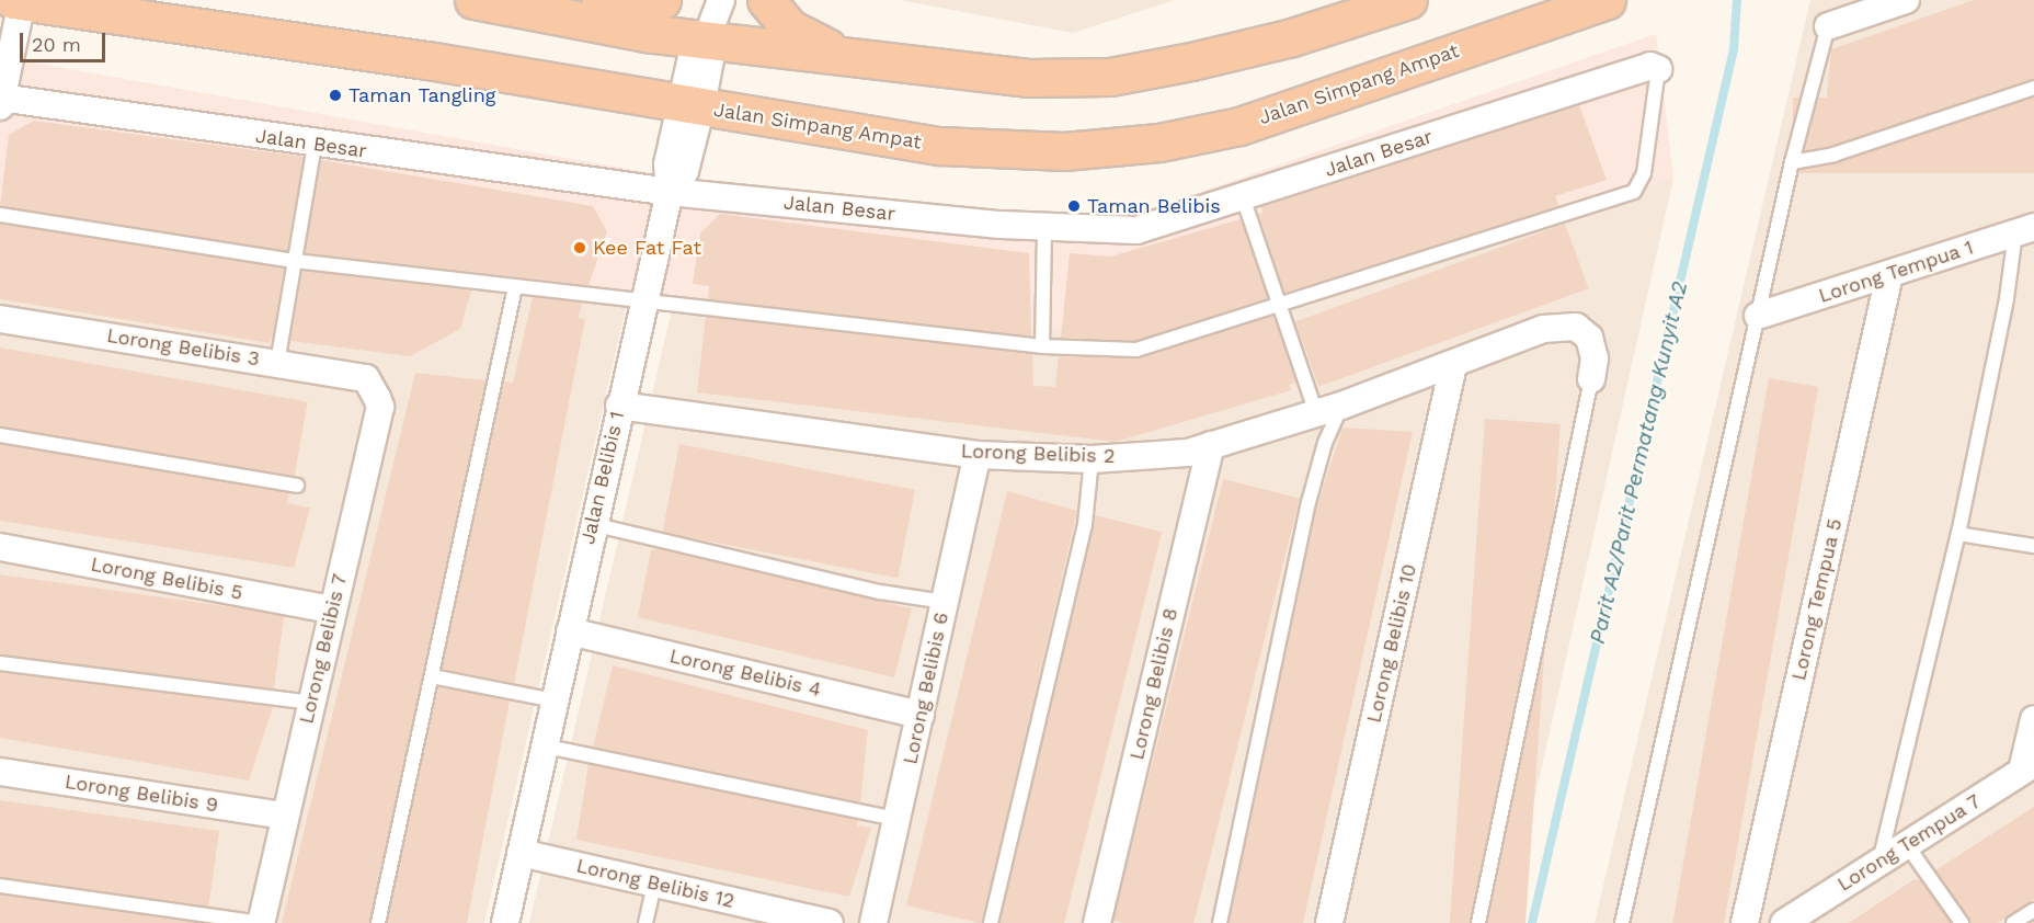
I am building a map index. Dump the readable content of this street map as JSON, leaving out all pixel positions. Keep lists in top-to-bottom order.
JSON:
{
  "streets": {
    "highway": ["Jalan Simpang Ampat"],
    "street": [
      "Jalan Besar",
      "Lorong Tempua 1",
      "Lorong Belibis 3",
      "Lorong Belibis 2",
      "Jalan Belibis 1",
      "Lorong Belibis 5",
      "Lorong Tempua 5",
      "Lorong Belibis 10",
      "Lorong Belibis 7",
      "Lorong Belibis 4",
      "Lorong Belibis 8",
      "Lorong Belibis 6",
      "Lorong Belibis 9",
      "Lorong Tempua 7",
      "Lorong Belibis 12"
    ]
  },
  "crossings": [
    ["Jalan Simpang Ampat", "Jalan Belibis 1"],
    ["Jalan Besar", "Jalan Belibis 1"],
    ["Lorong Tempua 1", "Lorong Tempua 5"],
    ["Lorong Belibis 3", "Lorong Belibis 7"],
    ["Lorong Belibis 2", "Jalan Belibis 1"],
    ["Lorong Belibis 2", "Lorong Belibis 10"],
    ["Lorong Belibis 2", "Lorong Belibis 8"],
    ["Lorong Belibis 2", "Lorong Belibis 6"],
    ["Jalan Belibis 1", "Lorong Belibis 4"],
    ["Jalan Belibis 1", "Lorong Belibis 12"],
    ["Lorong Belibis 5", "Lorong Belibis 7"],
    ["Lorong Belibis 7", "Lorong Belibis 9"],
    ["Lorong Belibis 4", "Lorong Belibis 6"]
  ],
  "water": ["Parit A2/Parit Permatang Kunyit A2"],
  "places": ["Taman Tangling", "Taman Belibis", "Kee Fat Fat"],
  "scale_bar": "20 m"
}
